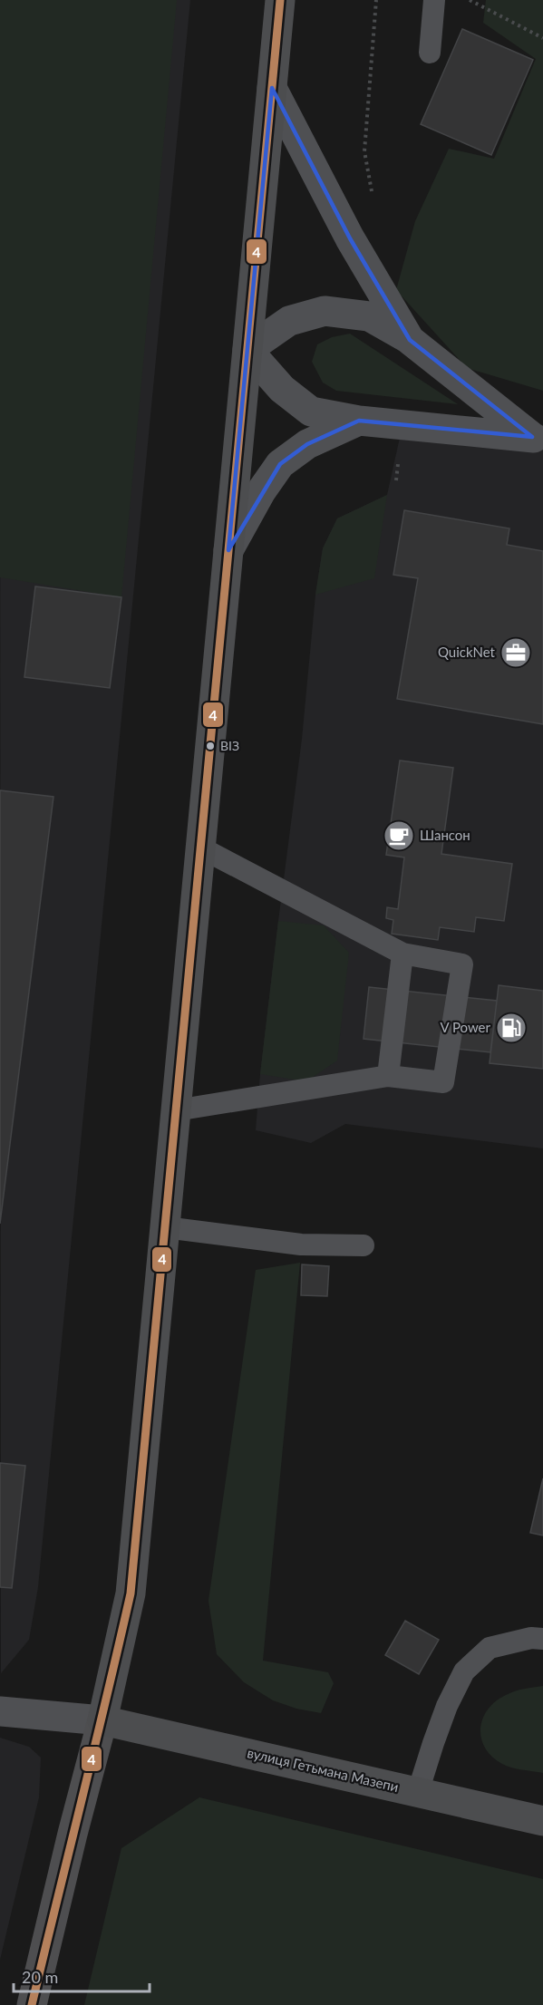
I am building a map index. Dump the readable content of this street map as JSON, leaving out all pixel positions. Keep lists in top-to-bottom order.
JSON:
{
  "streets": {
    "main road": ["вулиця Гетьмана Мазепи"]
  },
  "places": {
    "office": ["QuickNet"],
    "other": ["ВІЗ"],
    "cafe": ["Шансон"],
    "fuel station": ["V Power"]
  },
  "lines": ["transit line 4"],
  "scale_bar": "20 m"
}
